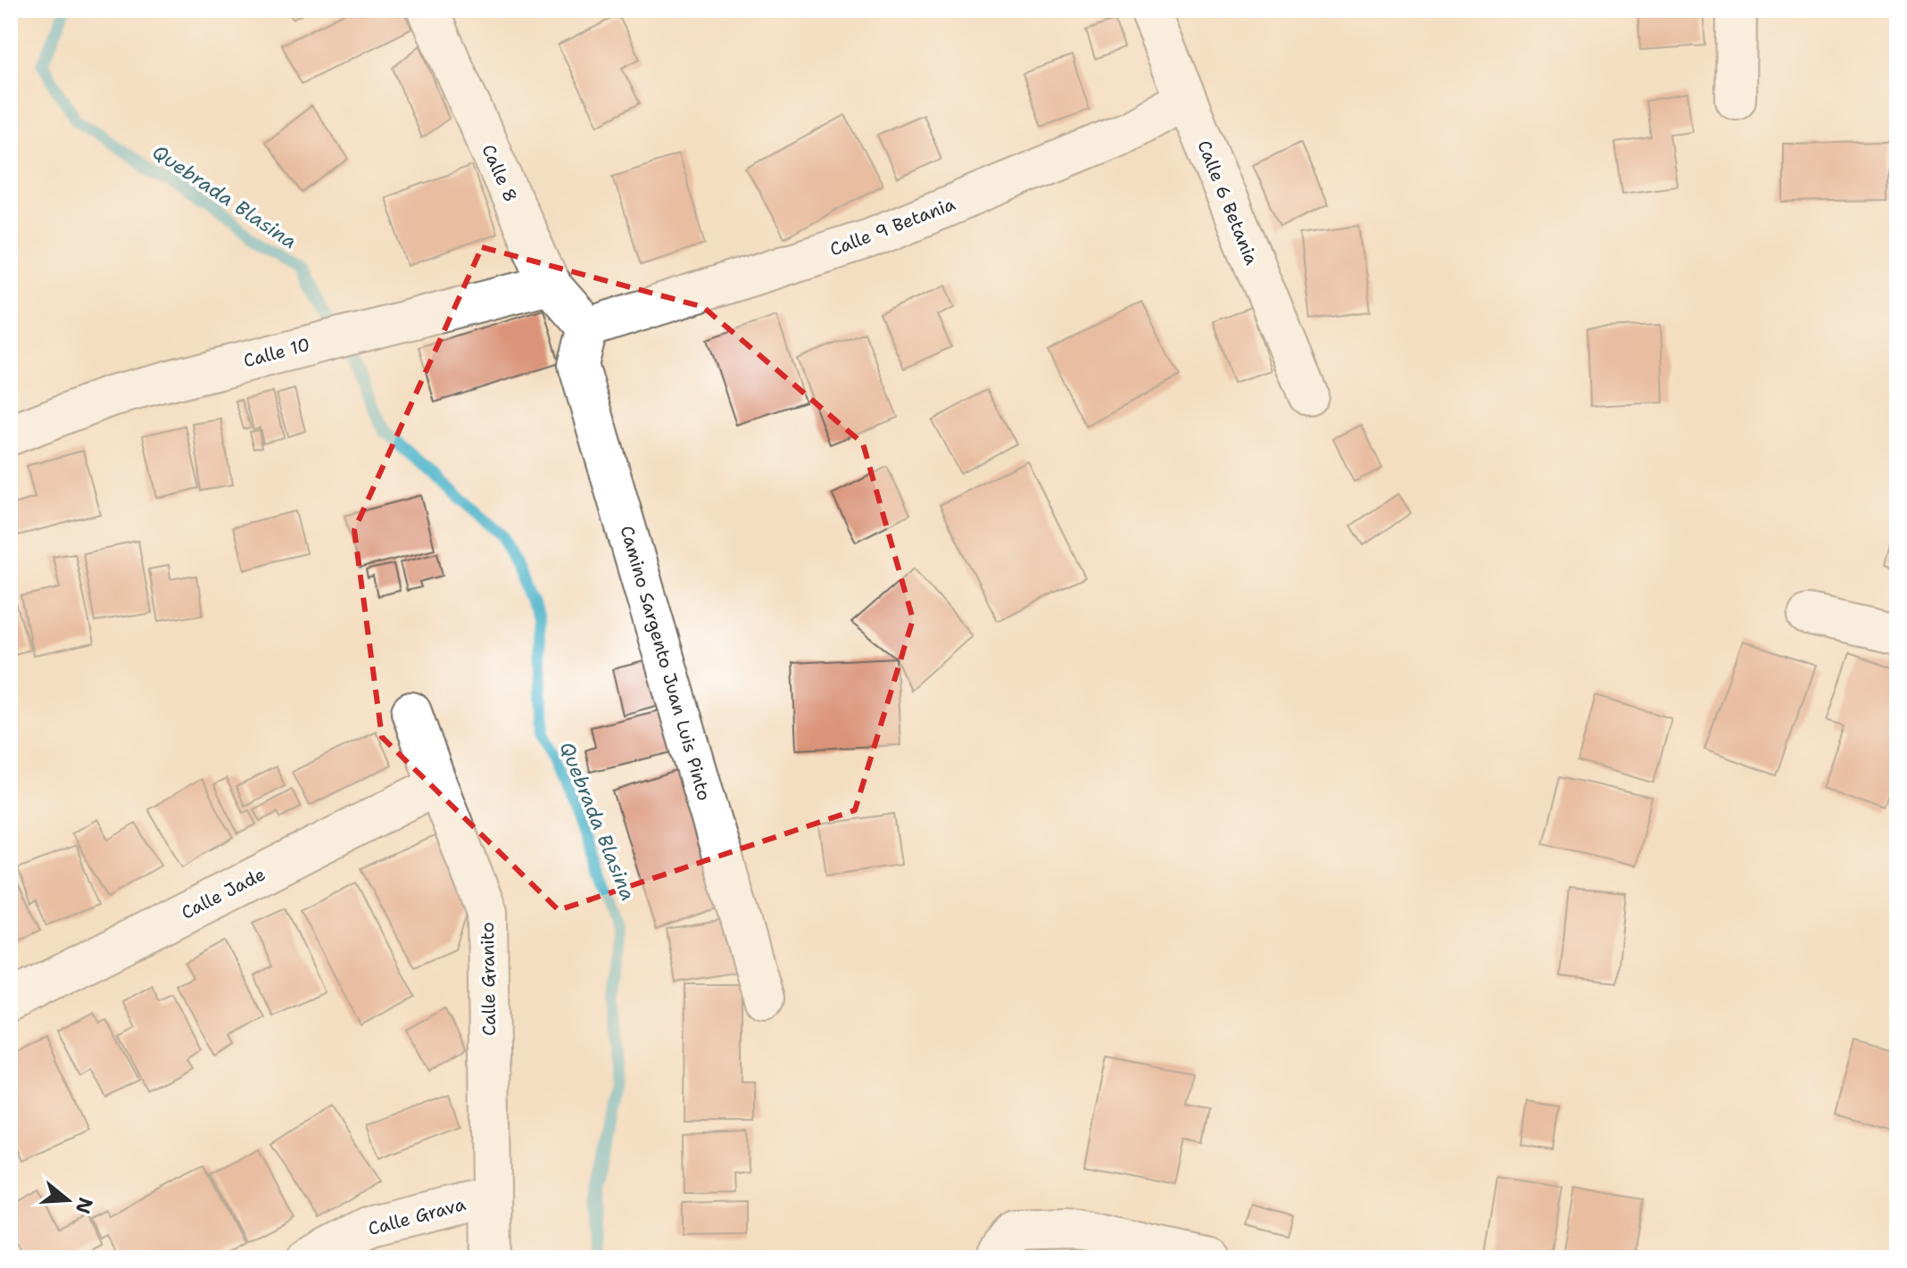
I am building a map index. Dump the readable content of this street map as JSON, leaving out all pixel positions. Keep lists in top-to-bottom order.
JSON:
{
  "streets": {
    "street": [
      "Calle 8",
      "Calle 6 Betania",
      "Calle 9 Betania",
      "Calle 10",
      "Camino Sargento Juan Luis Pinto",
      "Calle Jade",
      "Calle Granito",
      "Calle Grava"
    ]
  },
  "crossings": [
    ["Calle 8", "Calle 9 Betania"],
    ["Calle 8", "Calle 10"],
    ["Calle 8", "Camino Sargento Juan Luis Pinto"],
    ["Calle 6 Betania", "Calle 9 Betania"],
    ["Calle 9 Betania", "Camino Sargento Juan Luis Pinto"],
    ["Calle Jade", "Calle Granito"],
    ["Calle Granito", "Calle Grava"]
  ],
  "water": ["Quebrada Blasina"],
  "north": "right"
}
